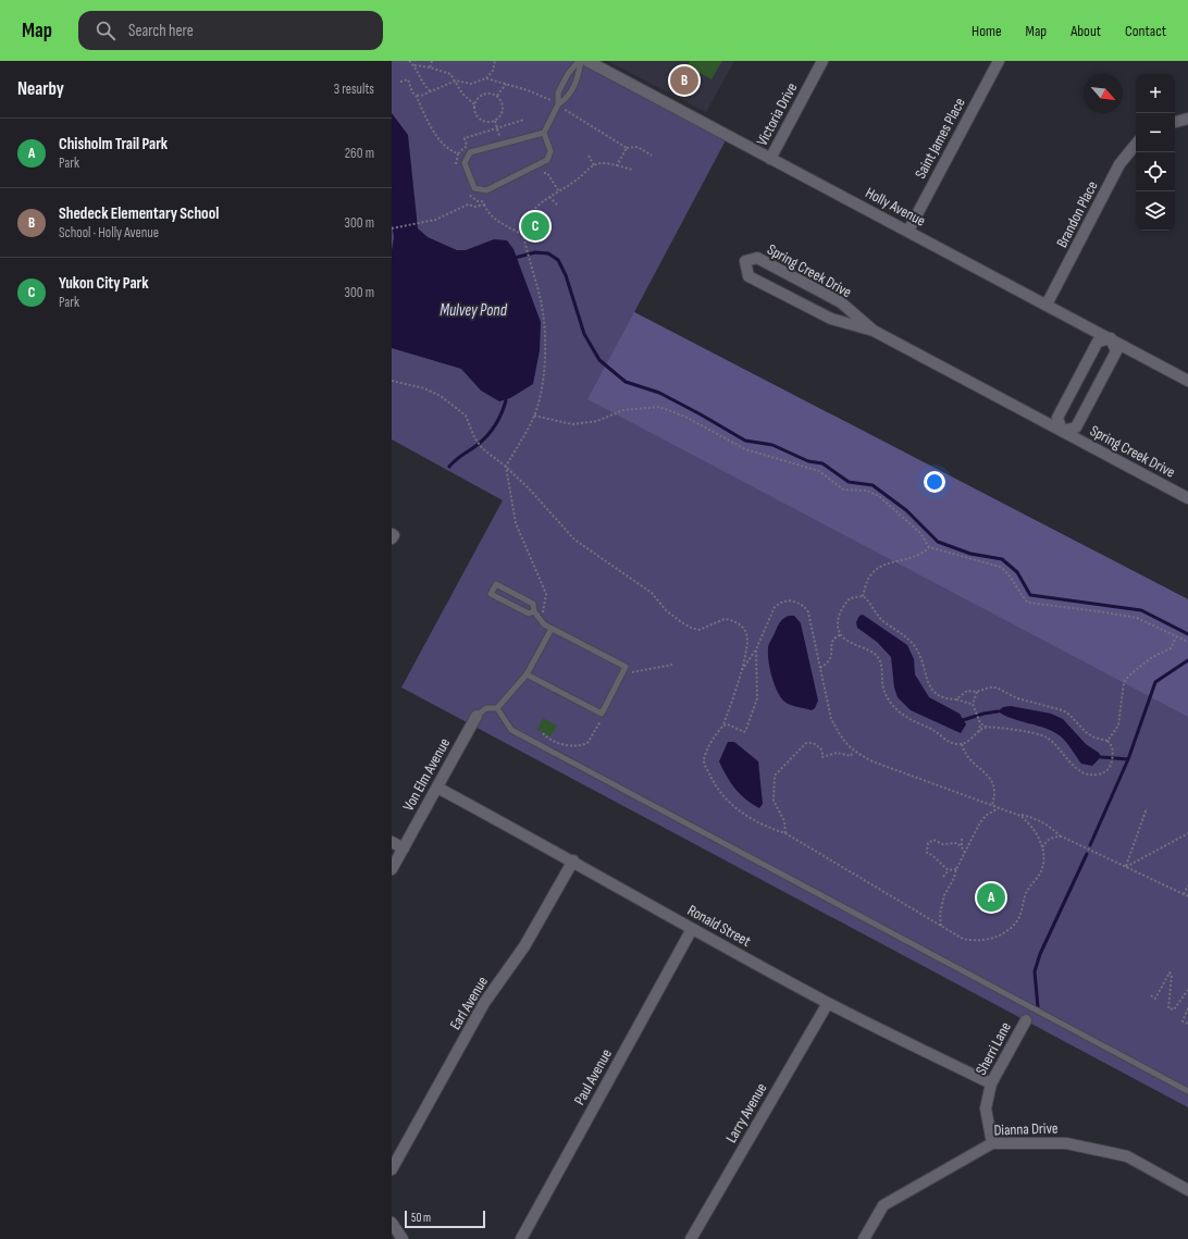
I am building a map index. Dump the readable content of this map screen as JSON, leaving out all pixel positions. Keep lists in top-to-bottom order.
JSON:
{
  "streets": {
    "street": [
      "Victoria Drive",
      "Saint James Place",
      "Holly Avenue",
      "Brandon Place",
      "Spring Creek Drive",
      "Von Elm Avenue",
      "Ronald Street",
      "Earl Avenue",
      "Sherri Lane",
      "Paul Avenue",
      "Larry Avenue",
      "Dianna Drive"
    ]
  },
  "crossings": [
    ["Victoria Drive", "Holly Avenue"],
    ["Saint James Place", "Holly Avenue"],
    ["Holly Avenue", "Brandon Place"],
    ["Holly Avenue", "Spring Creek Drive"],
    ["Von Elm Avenue", "Ronald Street"],
    ["Ronald Street", "Earl Avenue"],
    ["Ronald Street", "Sherri Lane"],
    ["Ronald Street", "Paul Avenue"],
    ["Ronald Street", "Larry Avenue"],
    ["Sherri Lane", "Dianna Drive"]
  ],
  "water": ["Mulvey Pond"],
  "scale_bar": "50 m",
  "north": "bottom right",
  "page": {
    "header": "Map",
    "search": "Search here",
    "nav": [
      "Home",
      "Map",
      "About",
      "Contact"
    ],
    "heading": ["Nearby", "3 results"],
    "pins": ["B", "C", "A"],
    "map_buttons": ["+", "−"],
    "list": [
      {
        "mark": "A",
        "name": "Chisholm Trail Park",
        "note": "Park",
        "value": "260 m"
      },
      {
        "mark": "B",
        "name": "Shedeck Elementary School",
        "note": "School · Holly Avenue",
        "value": "300 m"
      },
      {
        "mark": "C",
        "name": "Yukon City Park",
        "note": "Park",
        "value": "300 m"
      }
    ],
    "scale": "50 m"
  }
}
